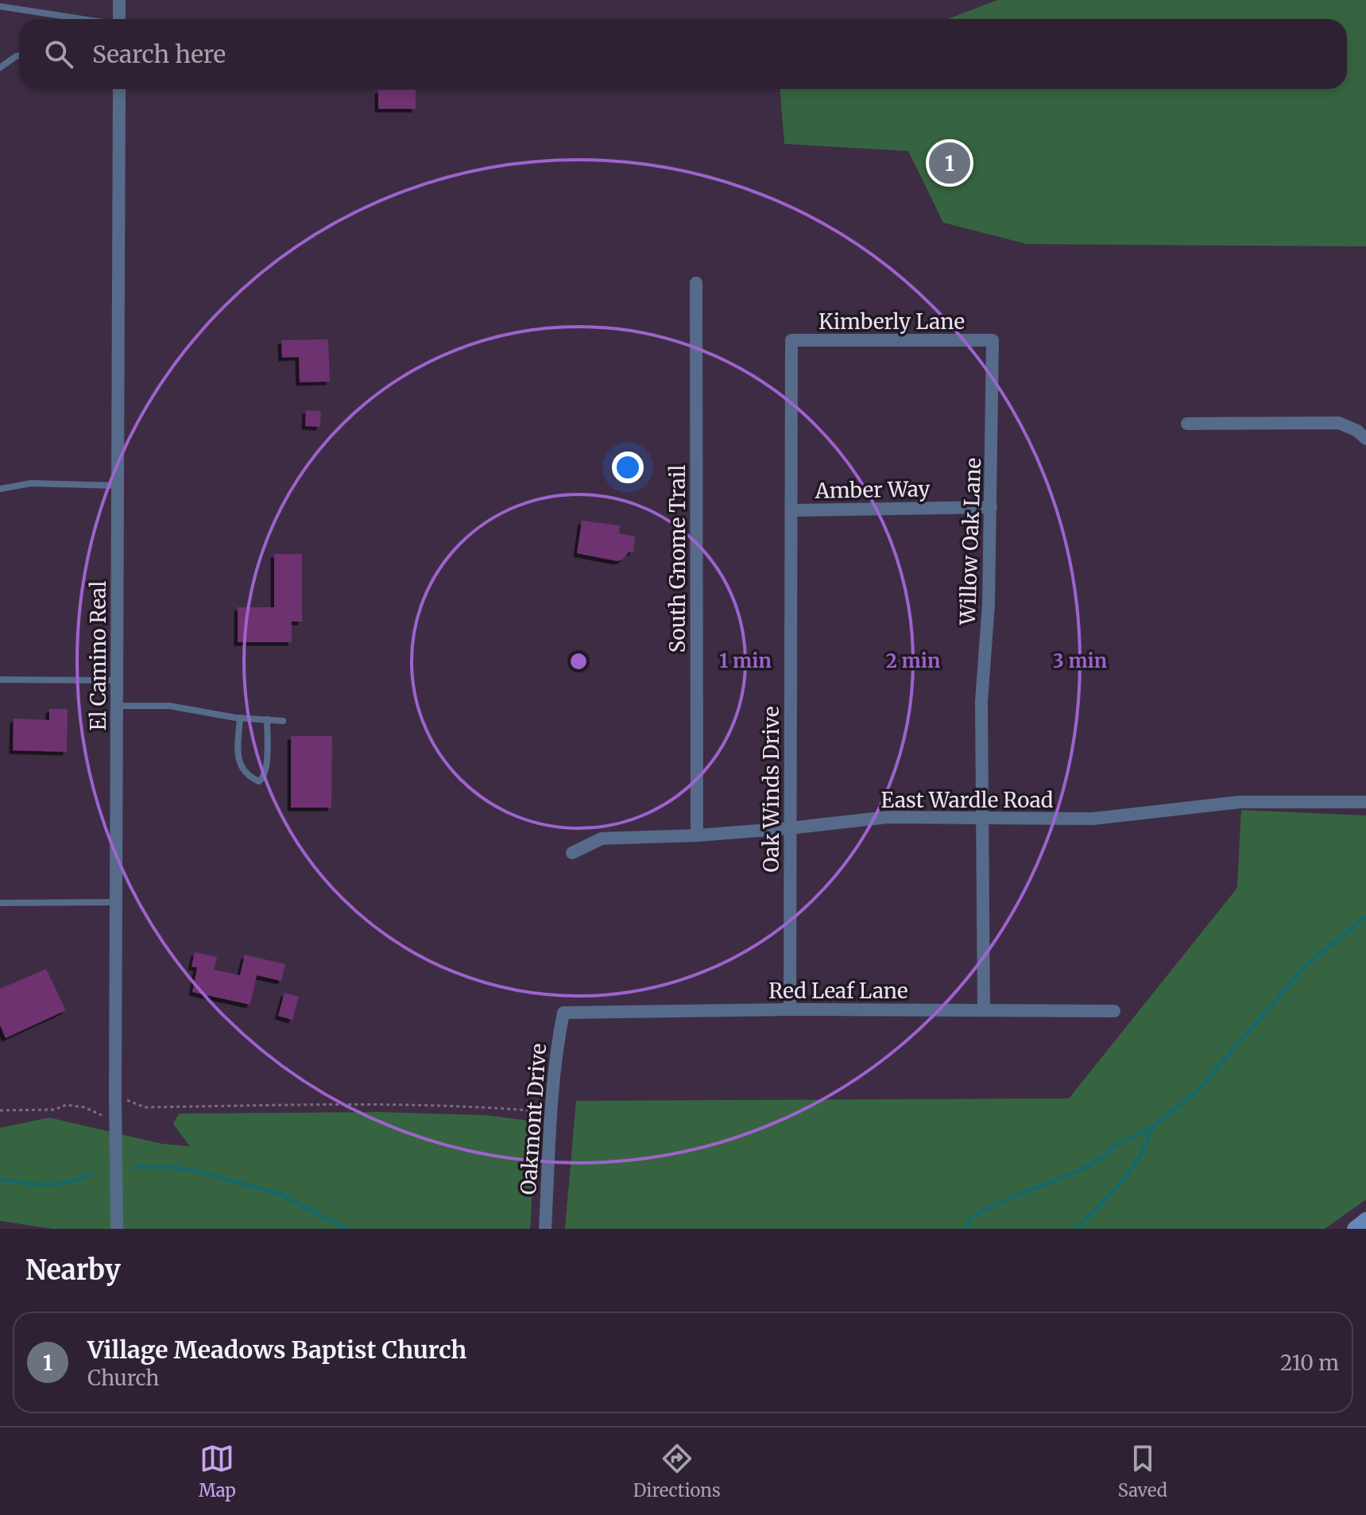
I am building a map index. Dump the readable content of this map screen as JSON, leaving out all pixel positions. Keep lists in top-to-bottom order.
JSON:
{
  "streets": {
    "street": [
      "Kimberly Lane",
      "Amber Way",
      "Willow Oak Lane",
      "South Gnome Trail",
      "El Camino Real",
      "Oak Winds Drive",
      "East Wardle Road",
      "Red Leaf Lane",
      "Oakmont Drive"
    ]
  },
  "crossings": [
    ["Kimberly Lane", "Willow Oak Lane"],
    ["Kimberly Lane", "Oak Winds Drive"],
    ["Amber Way", "Willow Oak Lane"],
    ["Amber Way", "Oak Winds Drive"],
    ["Willow Oak Lane", "East Wardle Road"],
    ["Willow Oak Lane", "Red Leaf Lane"],
    ["South Gnome Trail", "East Wardle Road"],
    ["Oak Winds Drive", "East Wardle Road"],
    ["Oak Winds Drive", "Red Leaf Lane"],
    ["Red Leaf Lane", "Oakmont Drive"]
  ],
  "page": {
    "search": "Search here",
    "pins": "1",
    "heading": "Nearby",
    "list": [
      {
        "mark": "1",
        "name": "Village Meadows Baptist Church",
        "note": "Church",
        "value": "210 m"
      }
    ],
    "nav": ["Map", "Directions", "Saved"]
  },
  "rings": ["1 min", "2 min", "3 min"]
}
